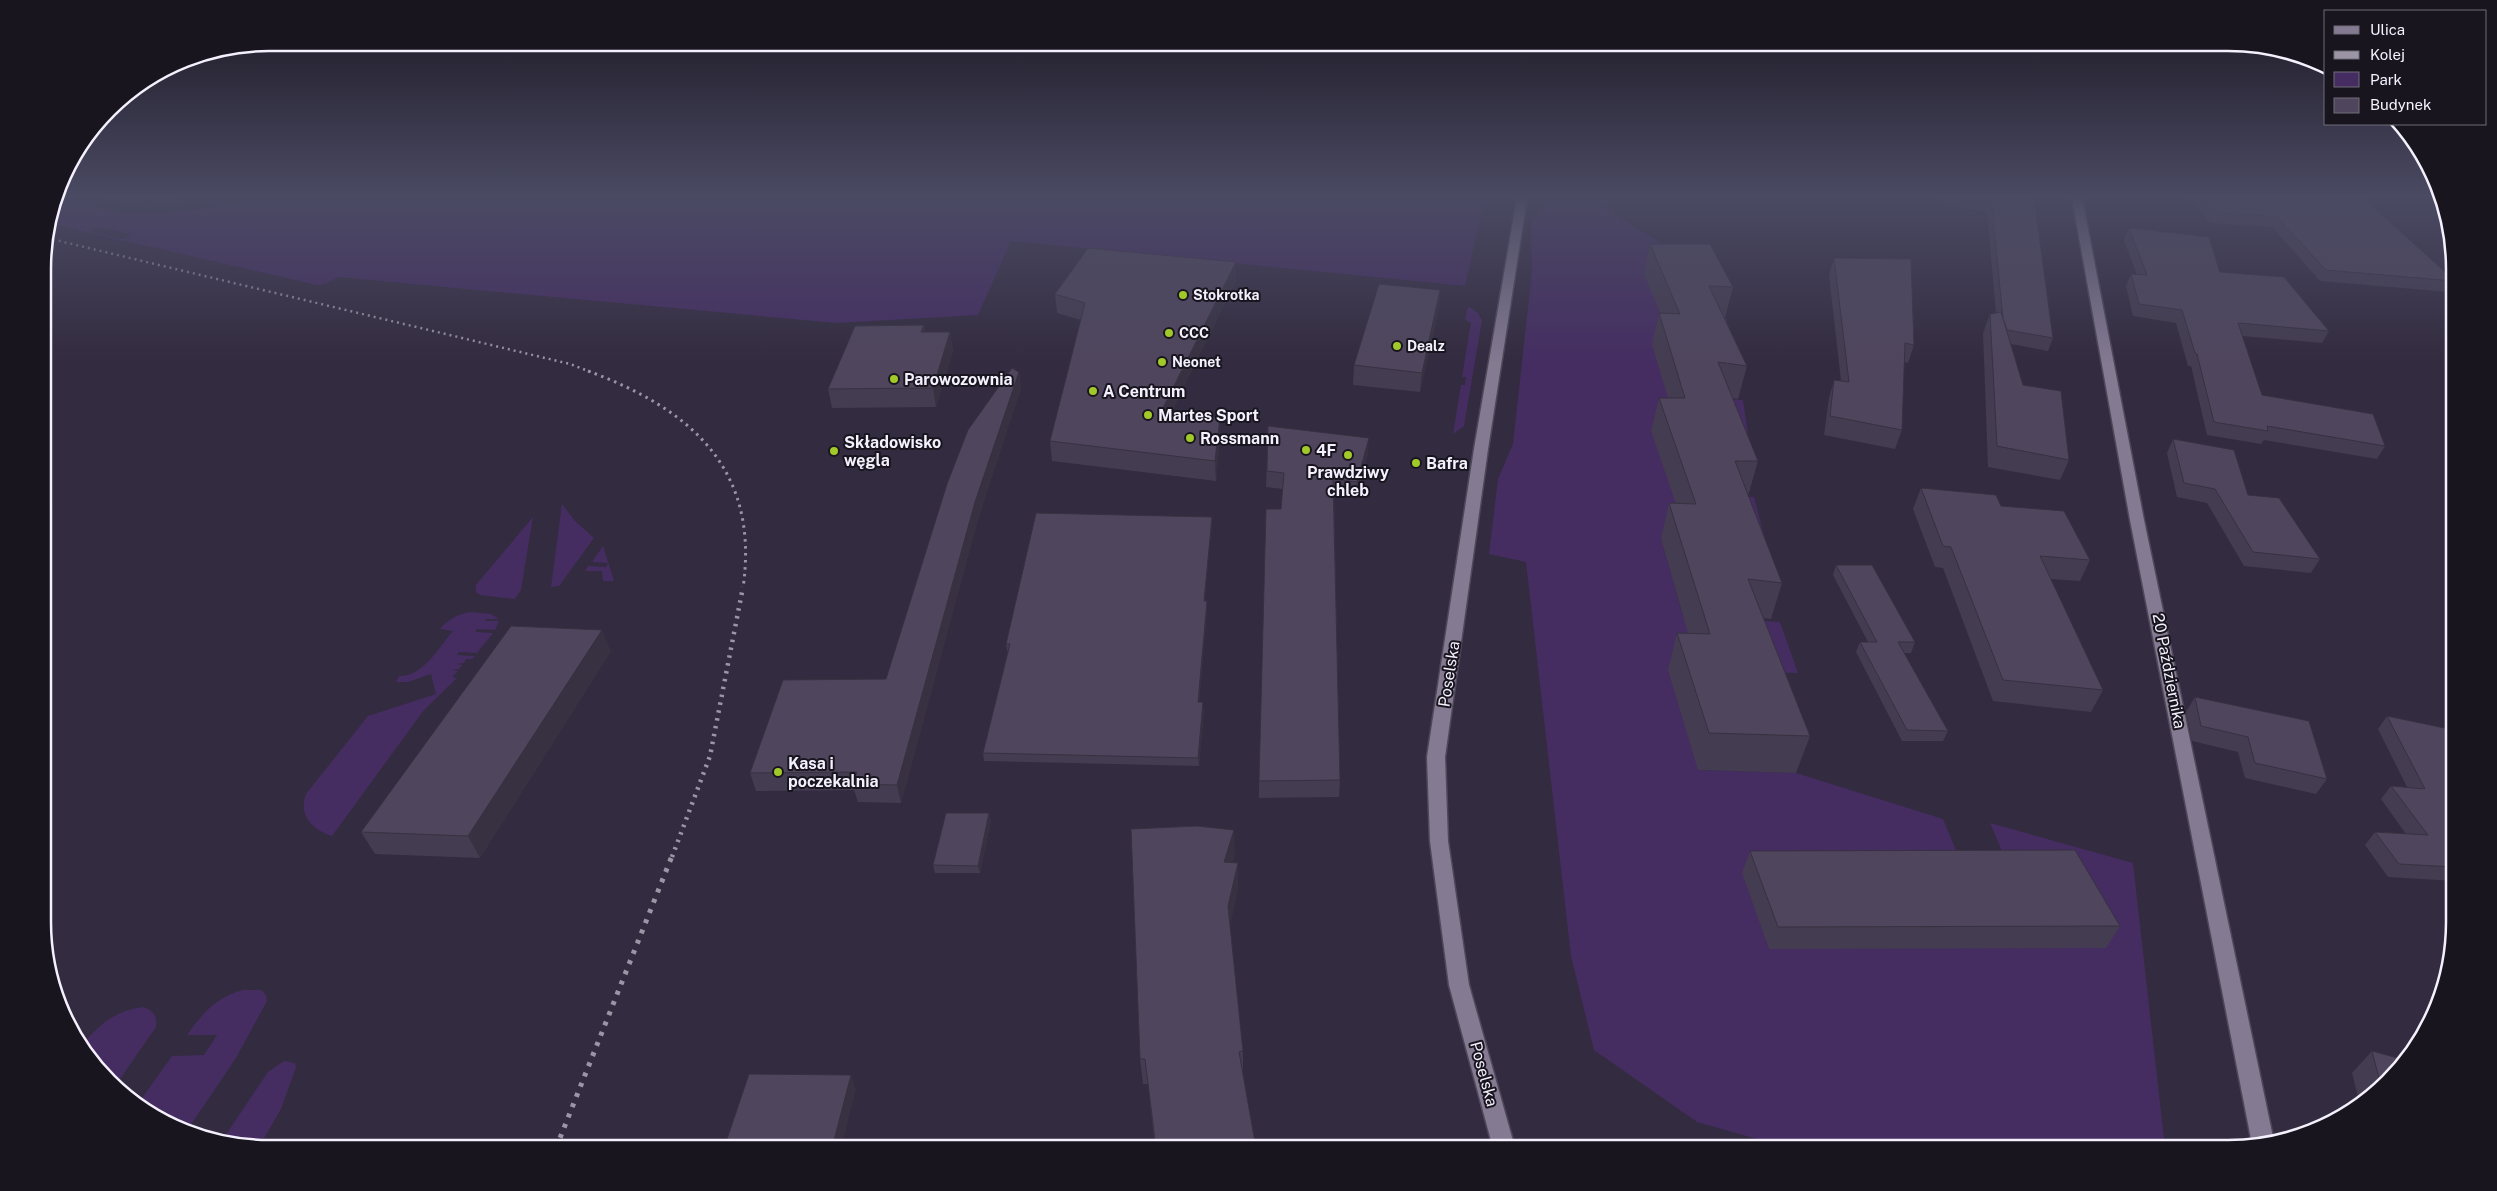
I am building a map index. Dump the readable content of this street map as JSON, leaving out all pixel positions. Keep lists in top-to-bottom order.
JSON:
{
  "streets": {
    "street": ["20 Października", "Poselska"]
  },
  "places": [
    "Stokrotka",
    "CCC",
    "Dealz",
    "Neonet",
    "Parowozownia",
    "A Centrum",
    "Martes Sport",
    "Rossmann",
    "4F",
    "Składowisko węgla",
    "Prawdziwy chleb",
    "Bafra",
    "Kasa i poczekalnia"
  ],
  "legend": [
    "Ulica",
    "Kolej",
    "Park",
    "Budynek"
  ]
}
